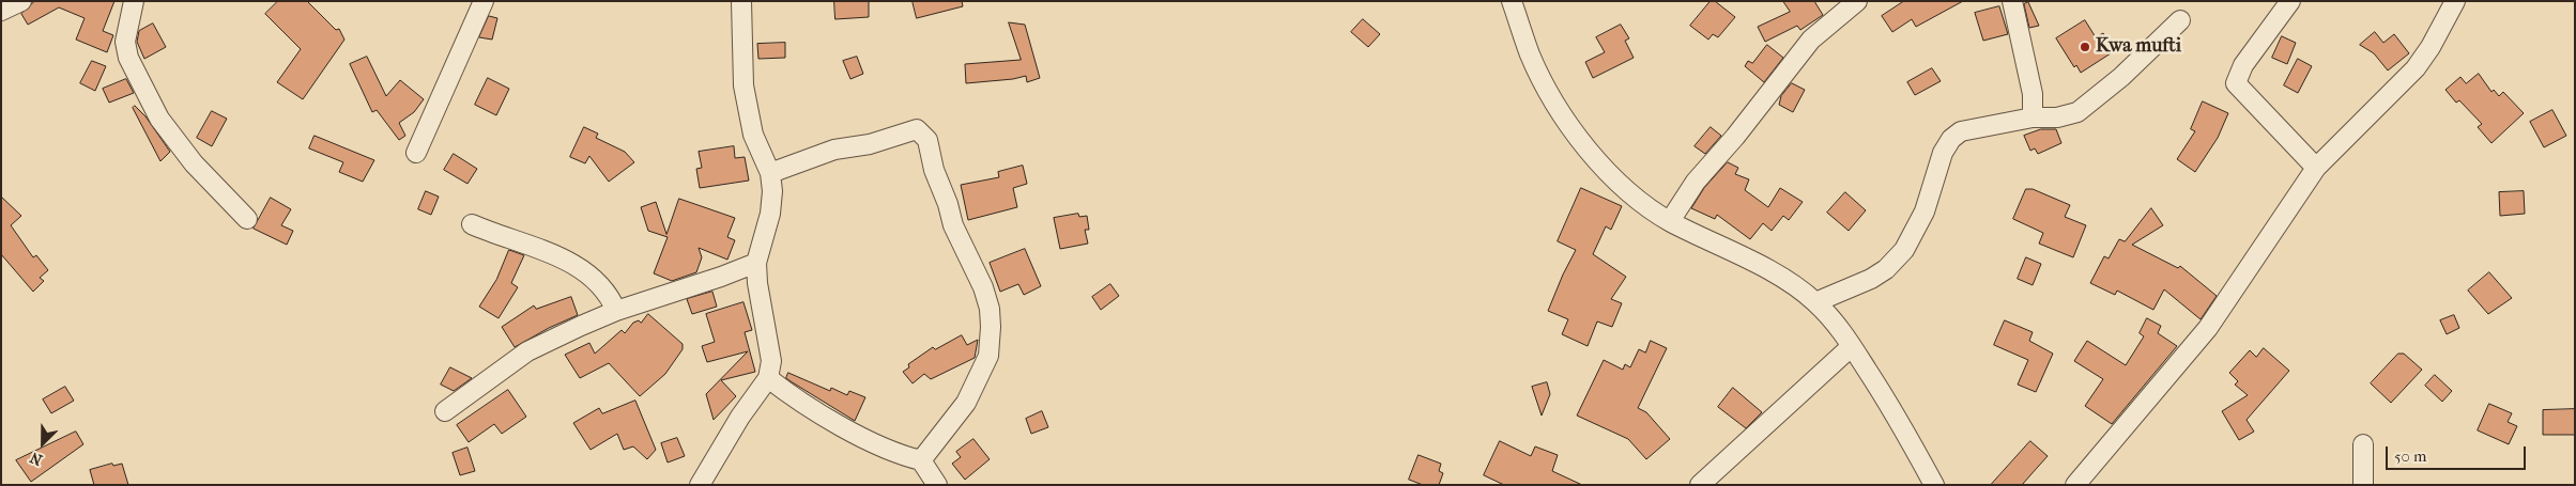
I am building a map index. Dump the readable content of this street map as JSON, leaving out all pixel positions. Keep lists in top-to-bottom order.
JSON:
{
  "places": ["Kwa mufti"],
  "scale_bar": "50 m",
  "north": "bottom left"
}
